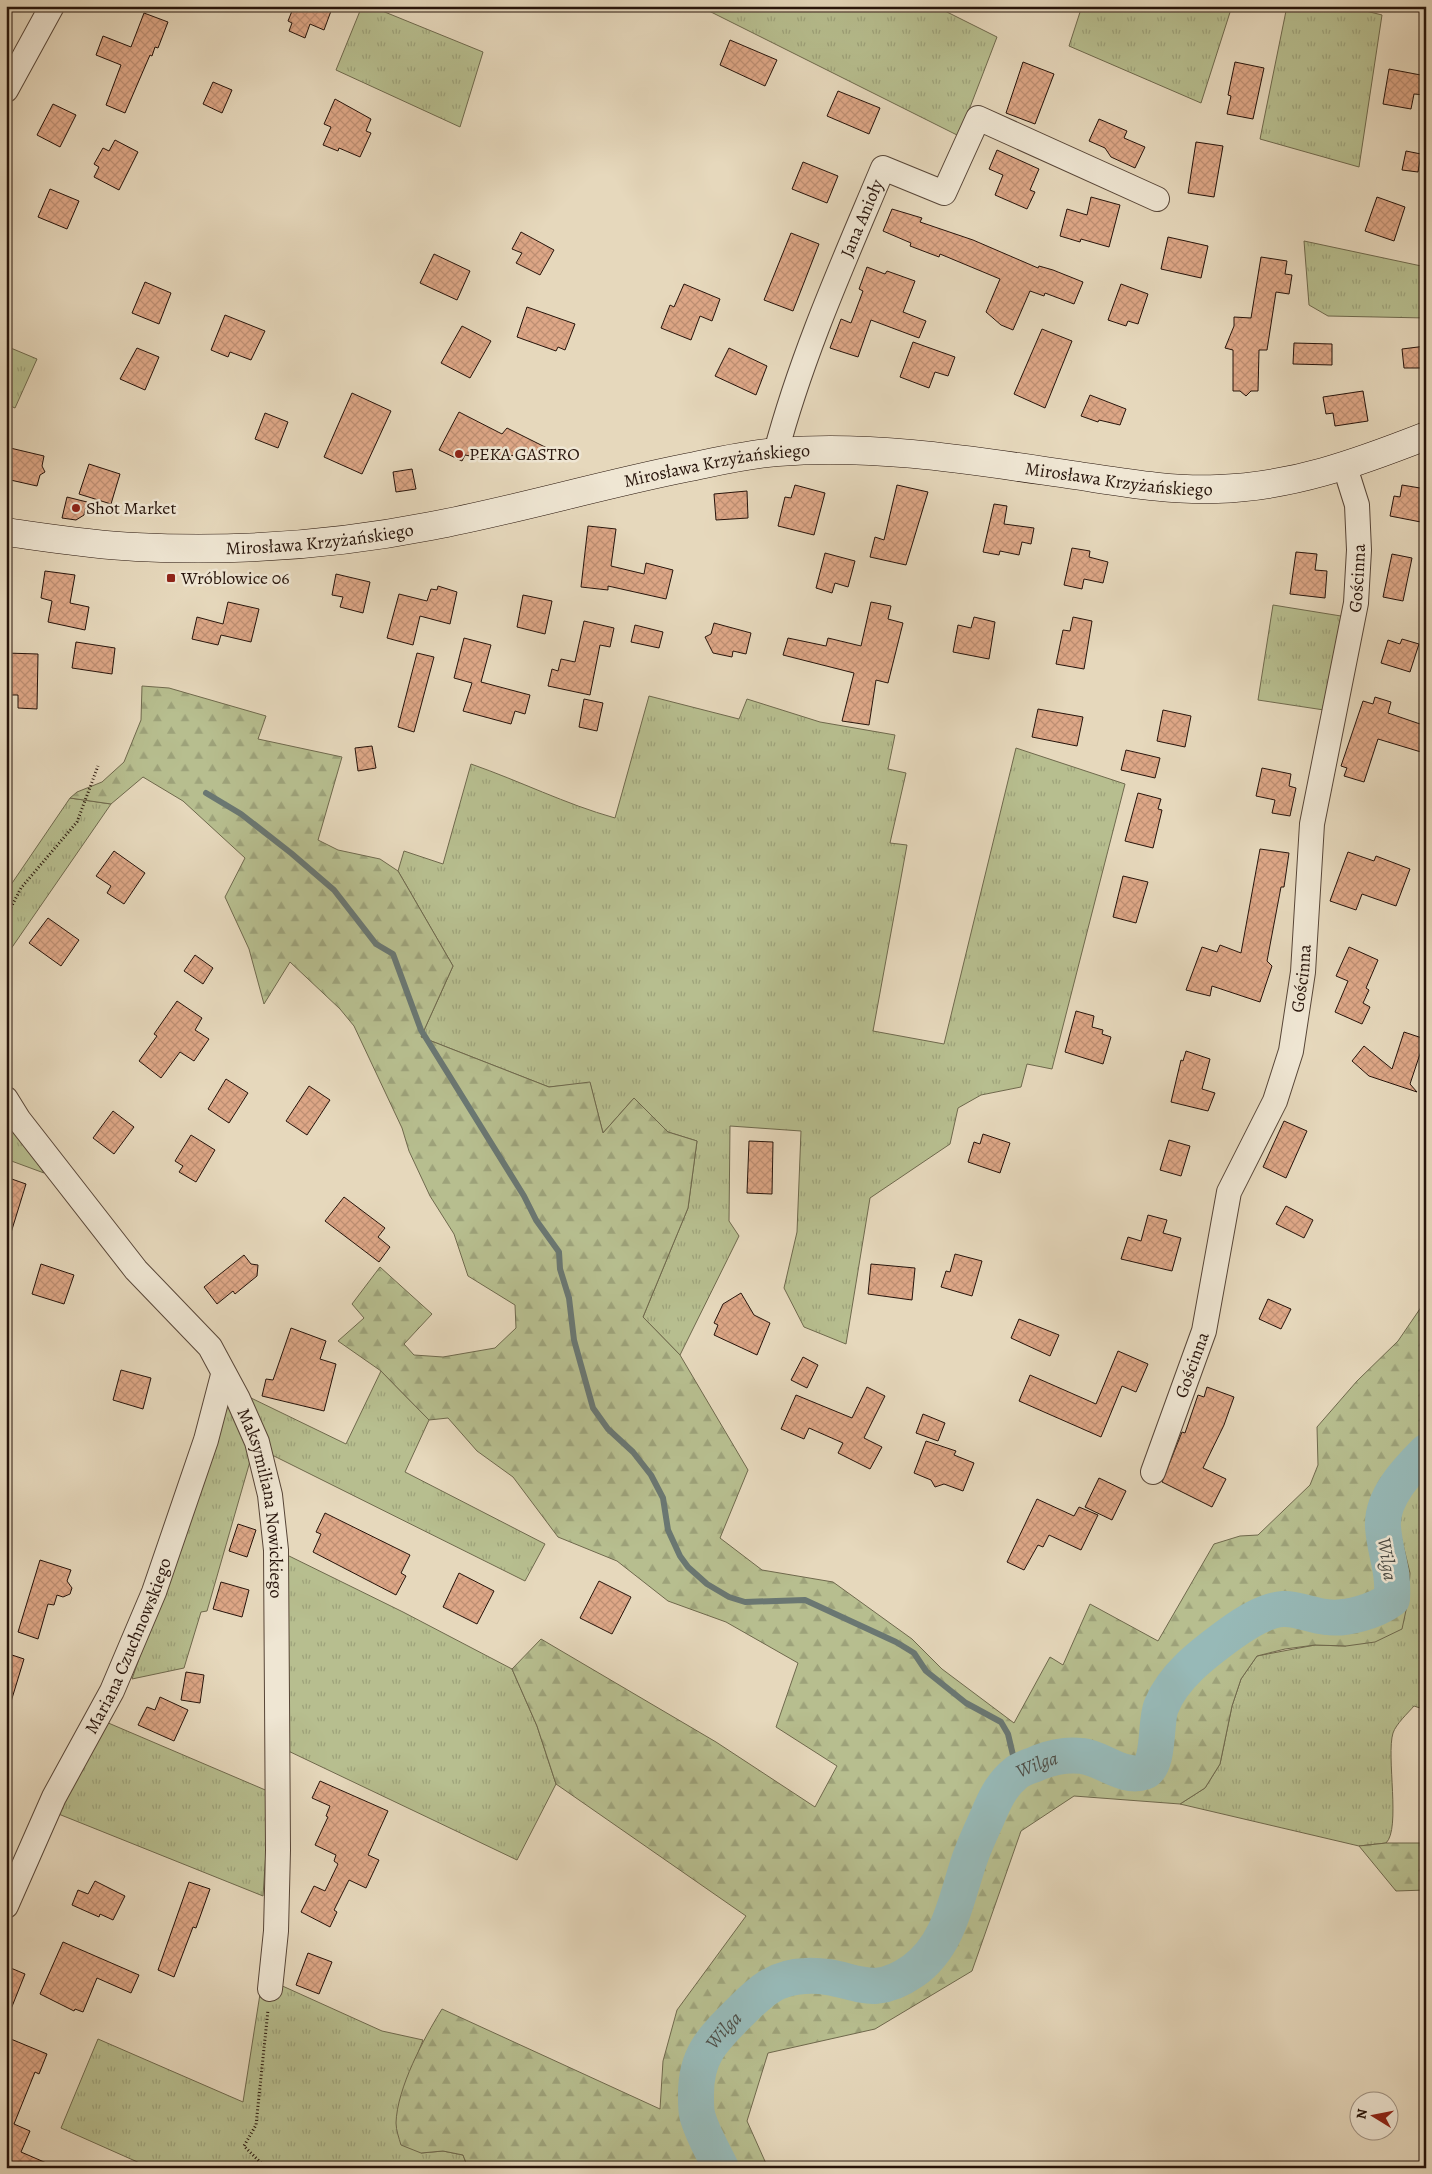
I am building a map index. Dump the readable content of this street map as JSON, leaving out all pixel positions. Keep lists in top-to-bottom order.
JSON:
{
  "streets": {
    "street": [
      "Jana Anioły",
      "Mirosława Krzyżańskiego",
      "Gościnna",
      "Maksymiliana Nowickiego",
      "Mariana Czuchnowskiego"
    ]
  },
  "crossings": [
    ["Jana Anioły", "Mirosława Krzyżańskiego"],
    ["Mirosława Krzyżańskiego", "Gościnna"],
    ["Maksymiliana Nowickiego", "Mariana Czuchnowskiego"]
  ],
  "water": ["Wilga"],
  "places": {
    "other": ["PEKA GASTRO", "Shot Market"],
    "transit": ["Wróblowice 06"]
  },
  "north": "left"
}
